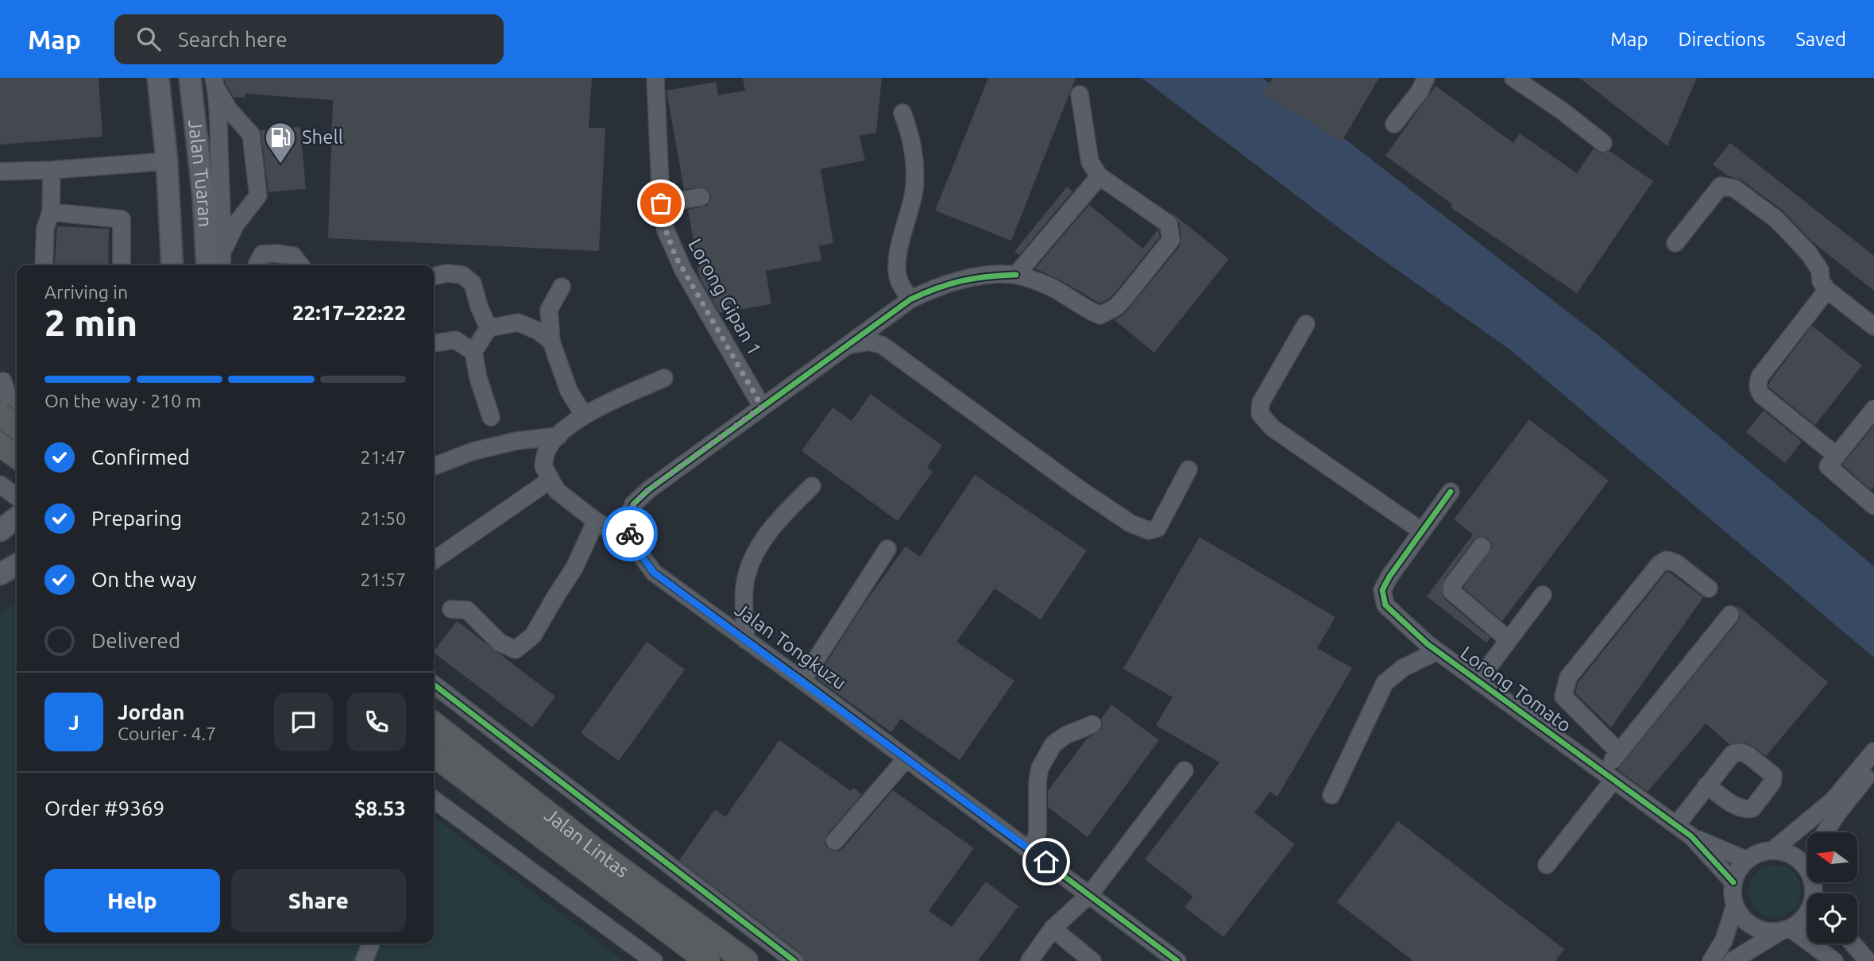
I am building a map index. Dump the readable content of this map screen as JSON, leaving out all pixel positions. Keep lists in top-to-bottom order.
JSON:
{
  "streets": {
    "highway": ["Jalan Lintas"],
    "main road": ["Jalan Tuaran"],
    "street": ["Lorong Gipan 1", "Jalan Tongkuzu", "Lorong Tomato"]
  },
  "crossings": [
    ["Lorong Gipan 1", "Jalan Tongkuzu"]
  ],
  "places": {
    "fuel station": ["Shell"]
  },
  "north": "left",
  "page": {
    "header": "Map",
    "search": "Search here",
    "nav": ["Map", "Directions", "Saved"],
    "heading": ["2 min", "Arriving in", "22:17–22:22"],
    "panel": [
      "Jordan",
      "Courier · 4.7",
      "Order #9369",
      "$8.53"
    ],
    "bar": "On the way · 210 m",
    "list": [
      ["Confirmed", "21:47"],
      ["Preparing", "21:50"],
      ["On the way", "21:57"],
      "Delivered"
    ],
    "round": "J",
    "buttons": ["Help", "Share"]
  }
}
